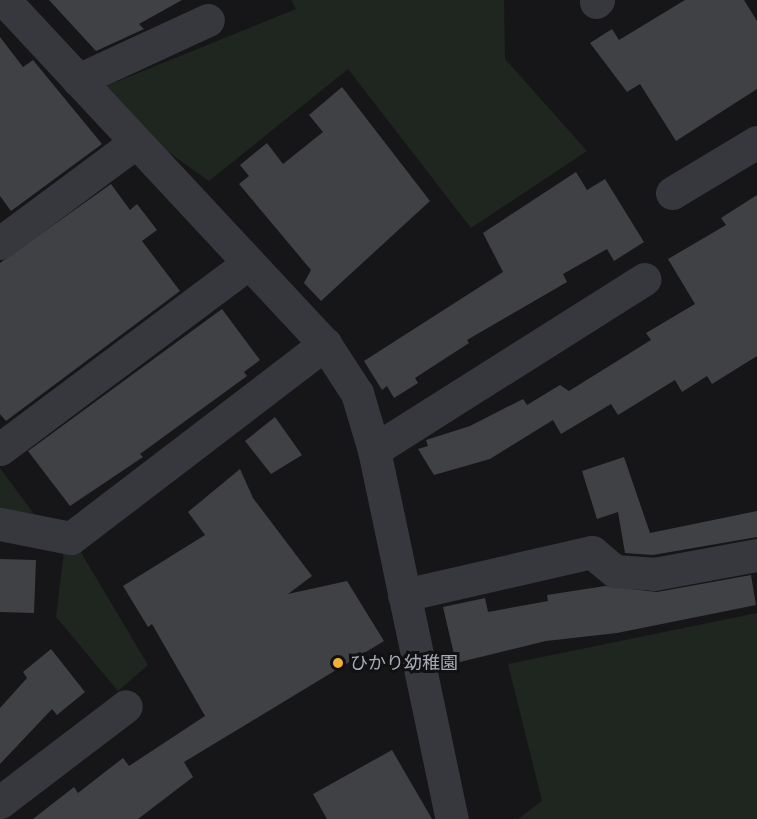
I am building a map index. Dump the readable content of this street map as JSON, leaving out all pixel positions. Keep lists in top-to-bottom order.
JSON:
{
  "places": ["ひかり幼稚園"]
}
